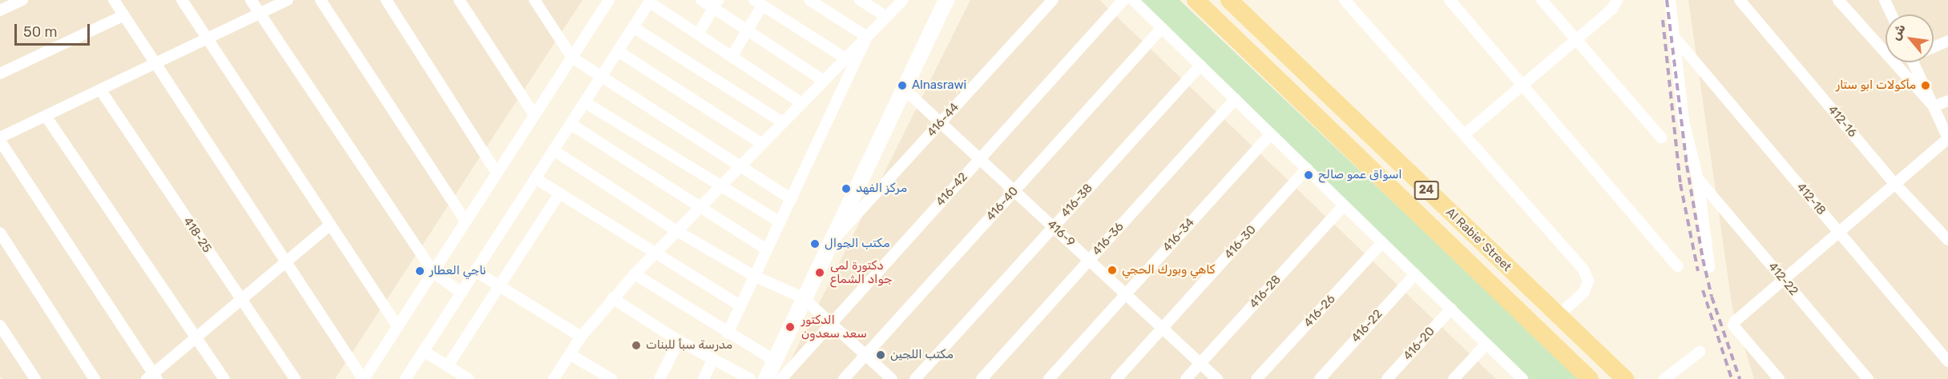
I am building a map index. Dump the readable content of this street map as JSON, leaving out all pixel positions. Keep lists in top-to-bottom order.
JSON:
{
  "streets": {
    "main road": ["24", "Al Rabie' Street"],
    "street": [
      "416-44",
      "412-16",
      "416-42",
      "412-18",
      "416-38",
      "416-40",
      "416-9",
      "418-25",
      "416-34",
      "416-36",
      "416-30",
      "412-22",
      "416-28",
      "416-26",
      "416-22",
      "416-20"
    ]
  },
  "crossings": [
    ["416-44", "416-9"],
    ["416-42", "416-9"],
    ["416-38", "416-9"],
    ["416-40", "416-9"],
    ["416-9", "416-34"],
    ["416-9", "416-36"],
    ["416-9", "416-30"],
    ["416-9", "416-28"]
  ],
  "places": [
    "Alnasrawi",
    "مأكولات ابو ستار",
    "اسواق عمو صالح",
    "مركز الفهد",
    "مكتب الجوال",
    "كاهي وبورك الحجي",
    "ناجي العطار",
    "دكتورة لمى جواد الشماع",
    "الدكتور سعد سعدون",
    "مدرسة سبأ للبنات",
    "مكتب اللجين"
  ],
  "scale_bar": "50 m",
  "north": "top left"
}
